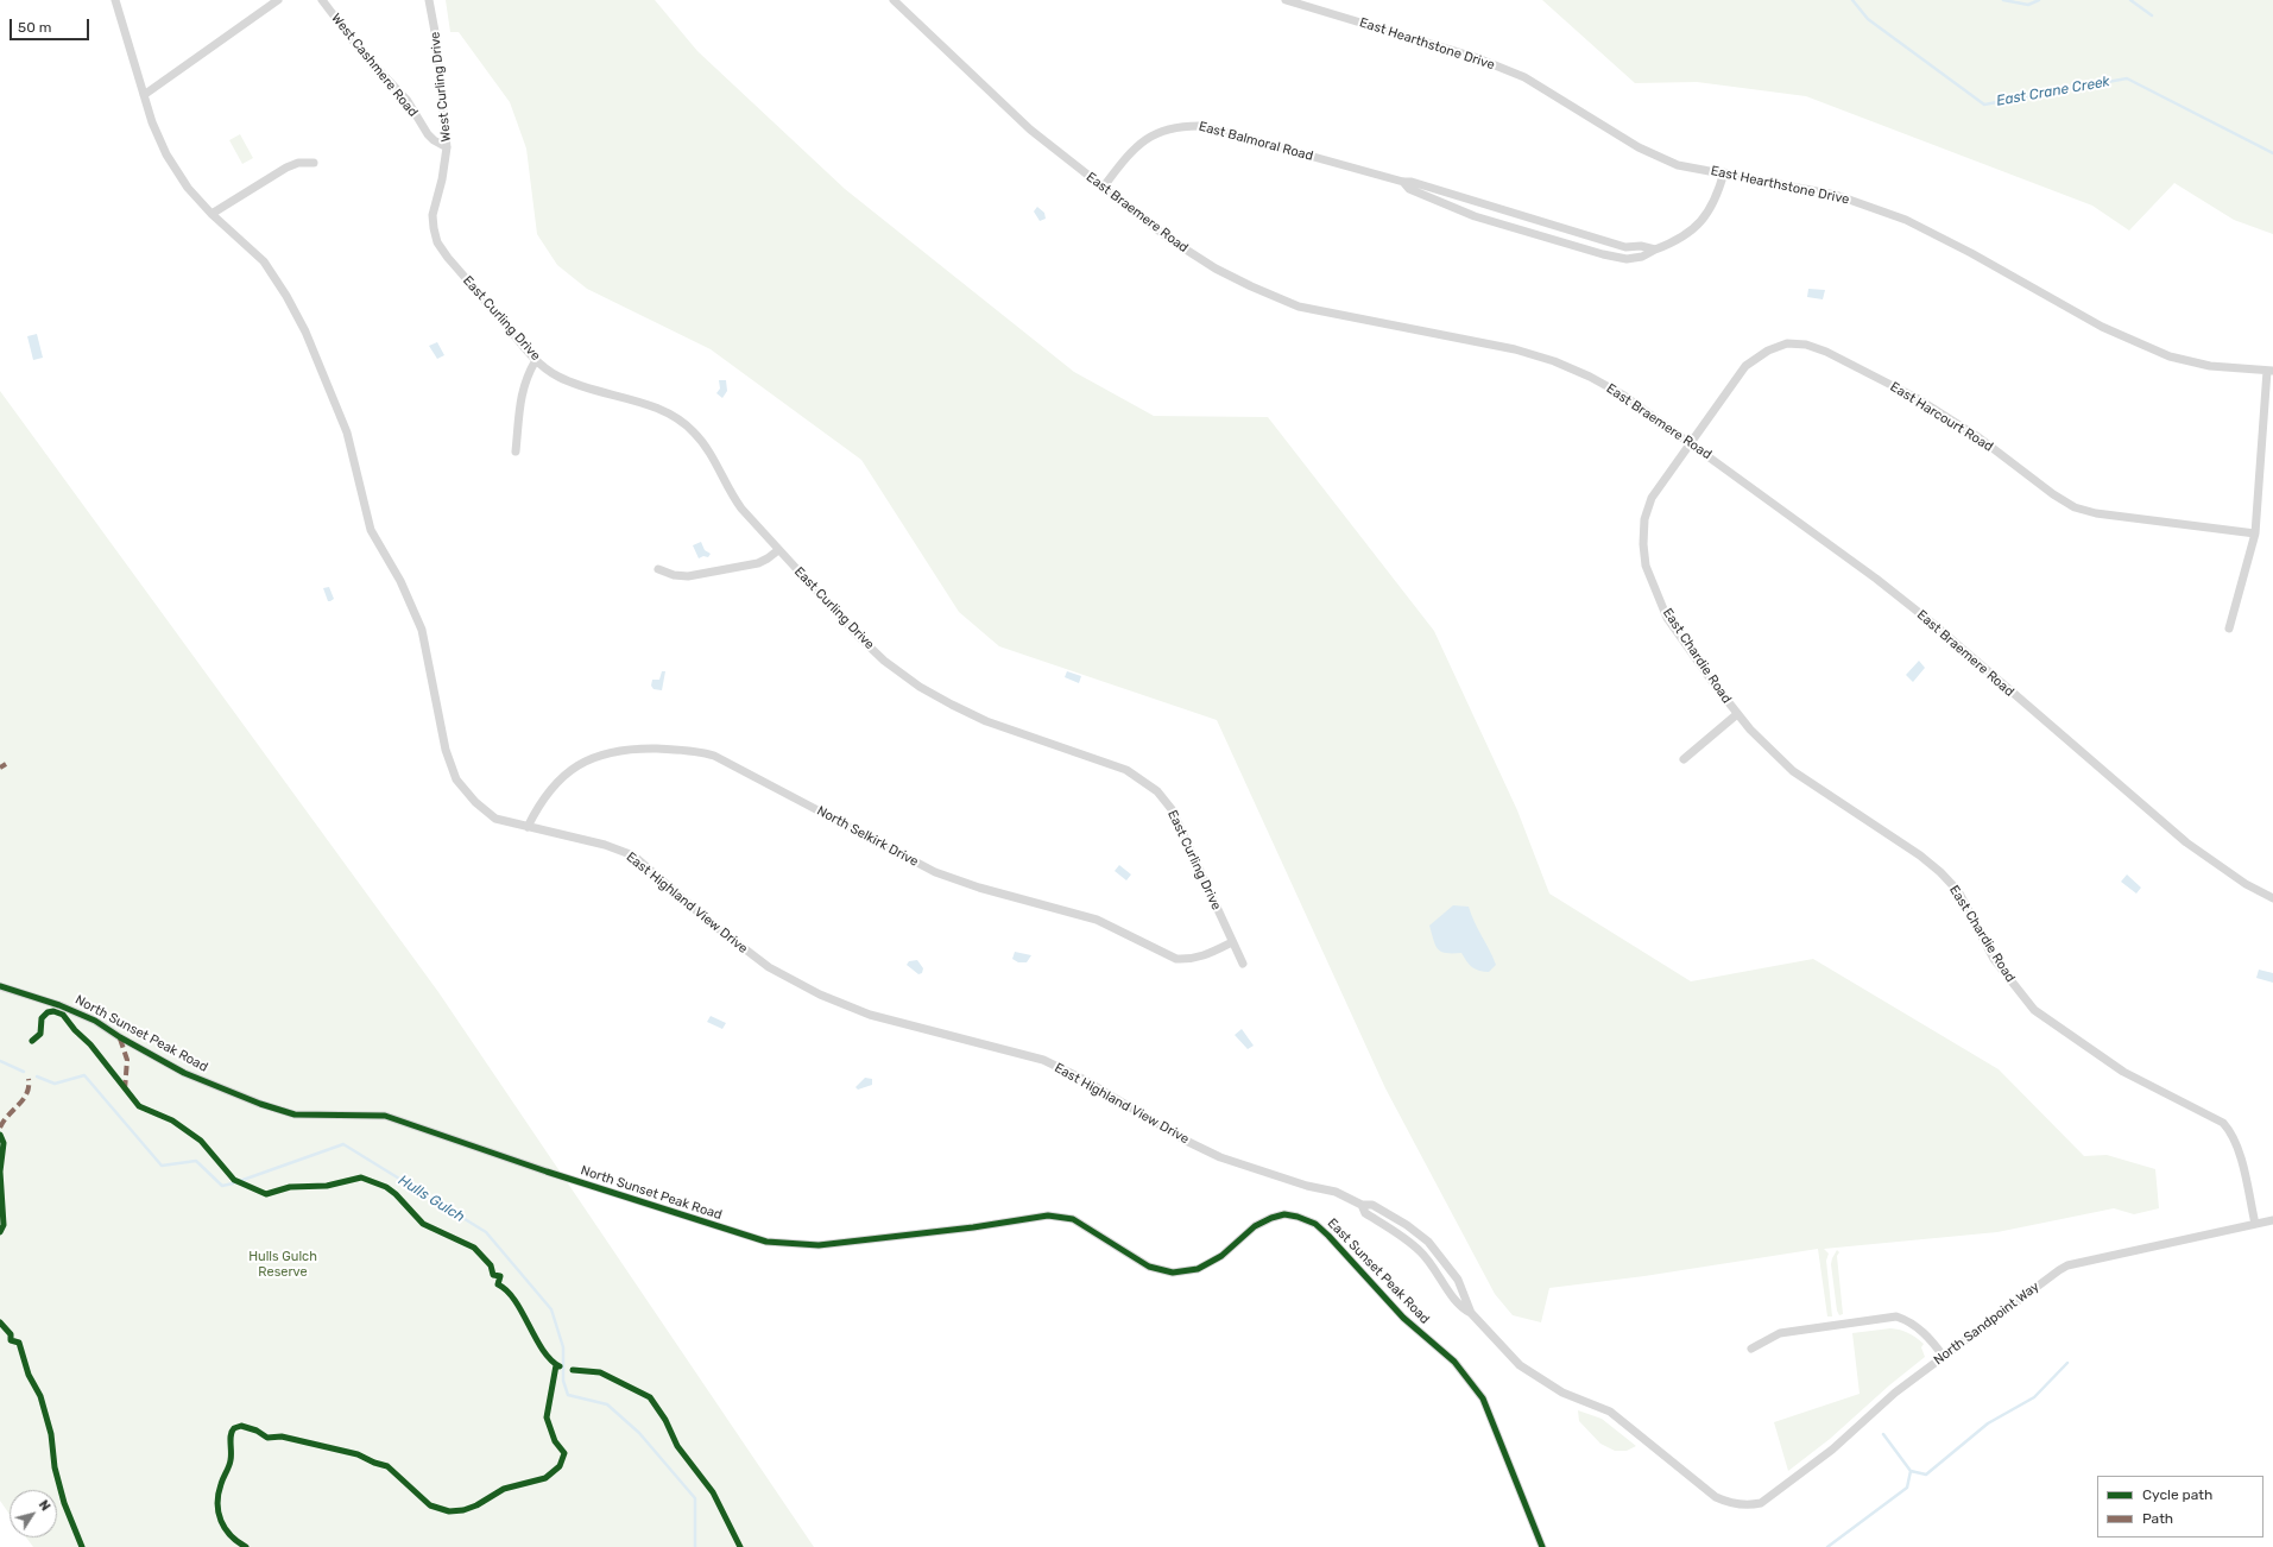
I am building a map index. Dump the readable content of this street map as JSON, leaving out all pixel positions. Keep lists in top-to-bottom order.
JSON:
{
  "streets": {
    "street": [
      "East Hearthstone Drive",
      "West Cashmere Road",
      "West Curling Drive",
      "East Balmoral Road",
      "East Braemere Road",
      "East Curling Drive",
      "East Harcourt Road",
      "East Chardie Road",
      "North Selkirk Drive",
      "East Highland View Drive",
      "North Sunset Peak Road",
      "East Sunset Peak Road",
      "North Sandpoint Way"
    ]
  },
  "crossings": [
    ["East Hearthstone Drive", "East Balmoral Road"],
    ["West Cashmere Road", "West Curling Drive"],
    ["West Curling Drive", "East Curling Drive"],
    ["East Balmoral Road", "East Braemere Road"],
    ["East Braemere Road", "East Harcourt Road"],
    ["East Braemere Road", "East Chardie Road"],
    ["East Curling Drive", "North Selkirk Drive"],
    ["East Harcourt Road", "East Chardie Road"],
    ["East Chardie Road", "North Sandpoint Way"],
    ["North Selkirk Drive", "East Highland View Drive"],
    ["East Highland View Drive", "North Sandpoint Way"],
    ["North Sunset Peak Road", "East Sunset Peak Road"]
  ],
  "water": ["East Crane Creek", "Hulls Gulch"],
  "parks": ["Hulls Gulch Reserve"],
  "legend": ["Cycle path", "Path"],
  "scale_bar": "50 m",
  "north": "top right"
}
